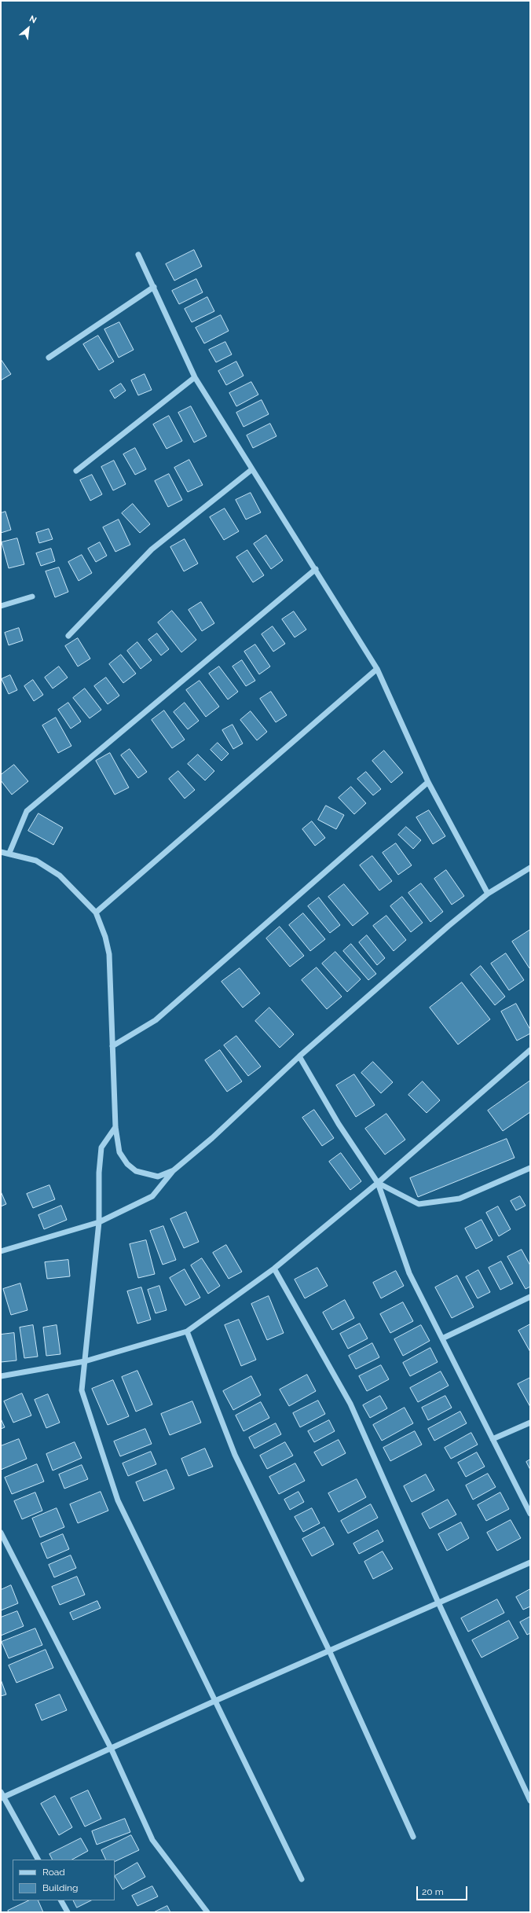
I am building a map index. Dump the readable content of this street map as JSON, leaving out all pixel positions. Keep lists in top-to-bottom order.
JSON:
{
  "legend": ["Road", "Building"],
  "scale_bar": "20 m",
  "north": "top right"
}
